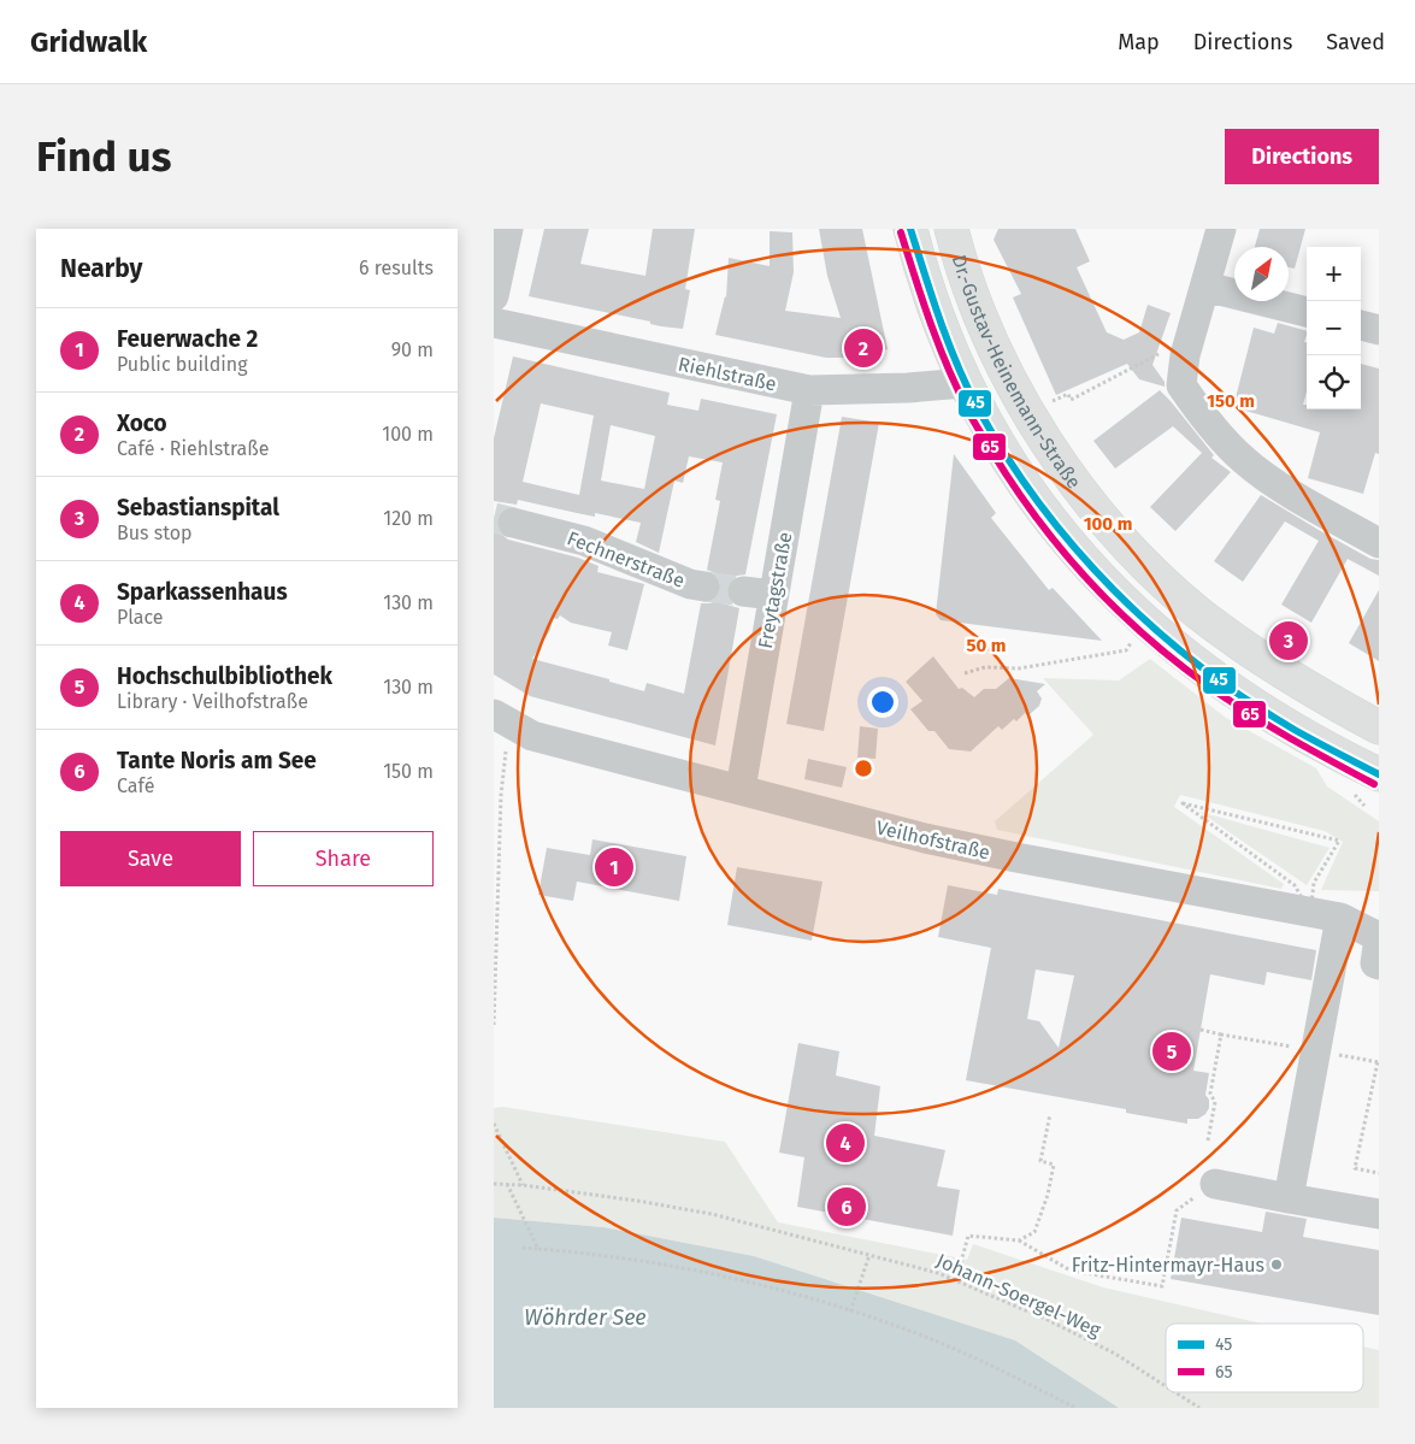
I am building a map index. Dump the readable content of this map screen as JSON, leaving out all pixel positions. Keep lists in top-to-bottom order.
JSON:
{
  "streets": {
    "main road": ["Dr.-Gustav-Heinemann-Straße"],
    "street": [
      "Riehlstraße",
      "Fechnerstraße",
      "Freytagstraße",
      "Veilhofstraße"
    ],
    "path": ["Johann-Soergel-Weg"]
  },
  "crossings": [
    ["Riehlstraße", "Freytagstraße"],
    ["Freytagstraße", "Veilhofstraße"]
  ],
  "water": ["Wöhrder See"],
  "places": ["Fritz-Hintermayr-Haus"],
  "lines": ["transit line 45", "transit line 65"],
  "legend": ["45", "65"],
  "north": "top right",
  "page": {
    "header": "Gridwalk",
    "nav": ["Map", "Directions", "Saved"],
    "buttons": [
      "Directions",
      ["Save", "Share"]
    ],
    "title": "Find us",
    "heading": ["Nearby", "6 results"],
    "map_buttons": ["+", "−"],
    "list": [
      {
        "mark": "1",
        "name": "Feuerwache 2",
        "note": "Public building",
        "value": "90 m"
      },
      {
        "mark": "2",
        "name": "Xoco",
        "note": "Café · Riehlstraße",
        "value": "100 m"
      },
      {
        "mark": "3",
        "name": "Sebastianspital",
        "note": "Bus stop",
        "value": "120 m"
      },
      {
        "mark": "4",
        "name": "Sparkassenhaus",
        "note": "Place",
        "value": "130 m"
      },
      {
        "mark": "5",
        "name": "Hochschulbibliothek",
        "note": "Library · Veilhofstraße",
        "value": "130 m"
      },
      {
        "mark": "6",
        "name": "Tante Noris am See",
        "note": "Café",
        "value": "150 m"
      }
    ],
    "pins": [
      "2",
      "3",
      "1",
      "5",
      "4",
      "6"
    ]
  },
  "rings": ["150 m", "100 m", "50 m"]
}
